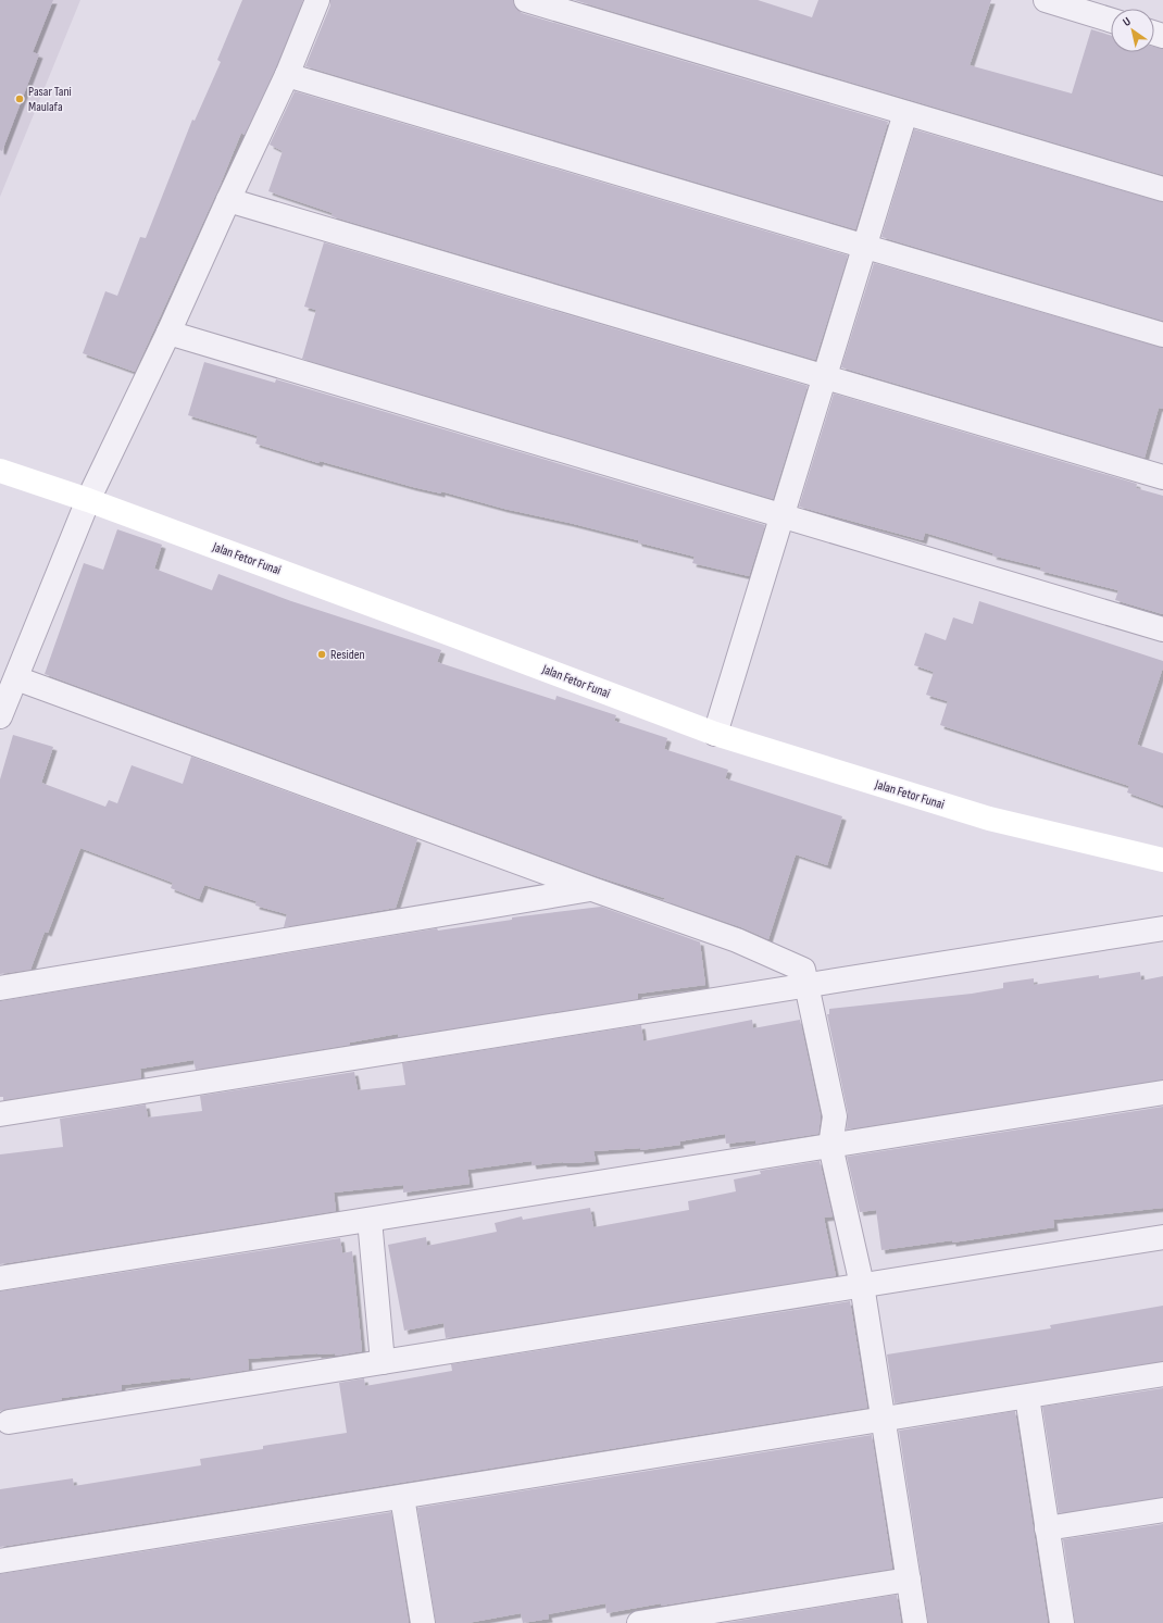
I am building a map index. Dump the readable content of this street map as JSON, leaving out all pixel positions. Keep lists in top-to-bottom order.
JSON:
{
  "streets": {
    "street": ["Jalan Fetor Funai"]
  },
  "places": ["Pasar Tani Maulafa", "Residen"],
  "north": "top left"
}
